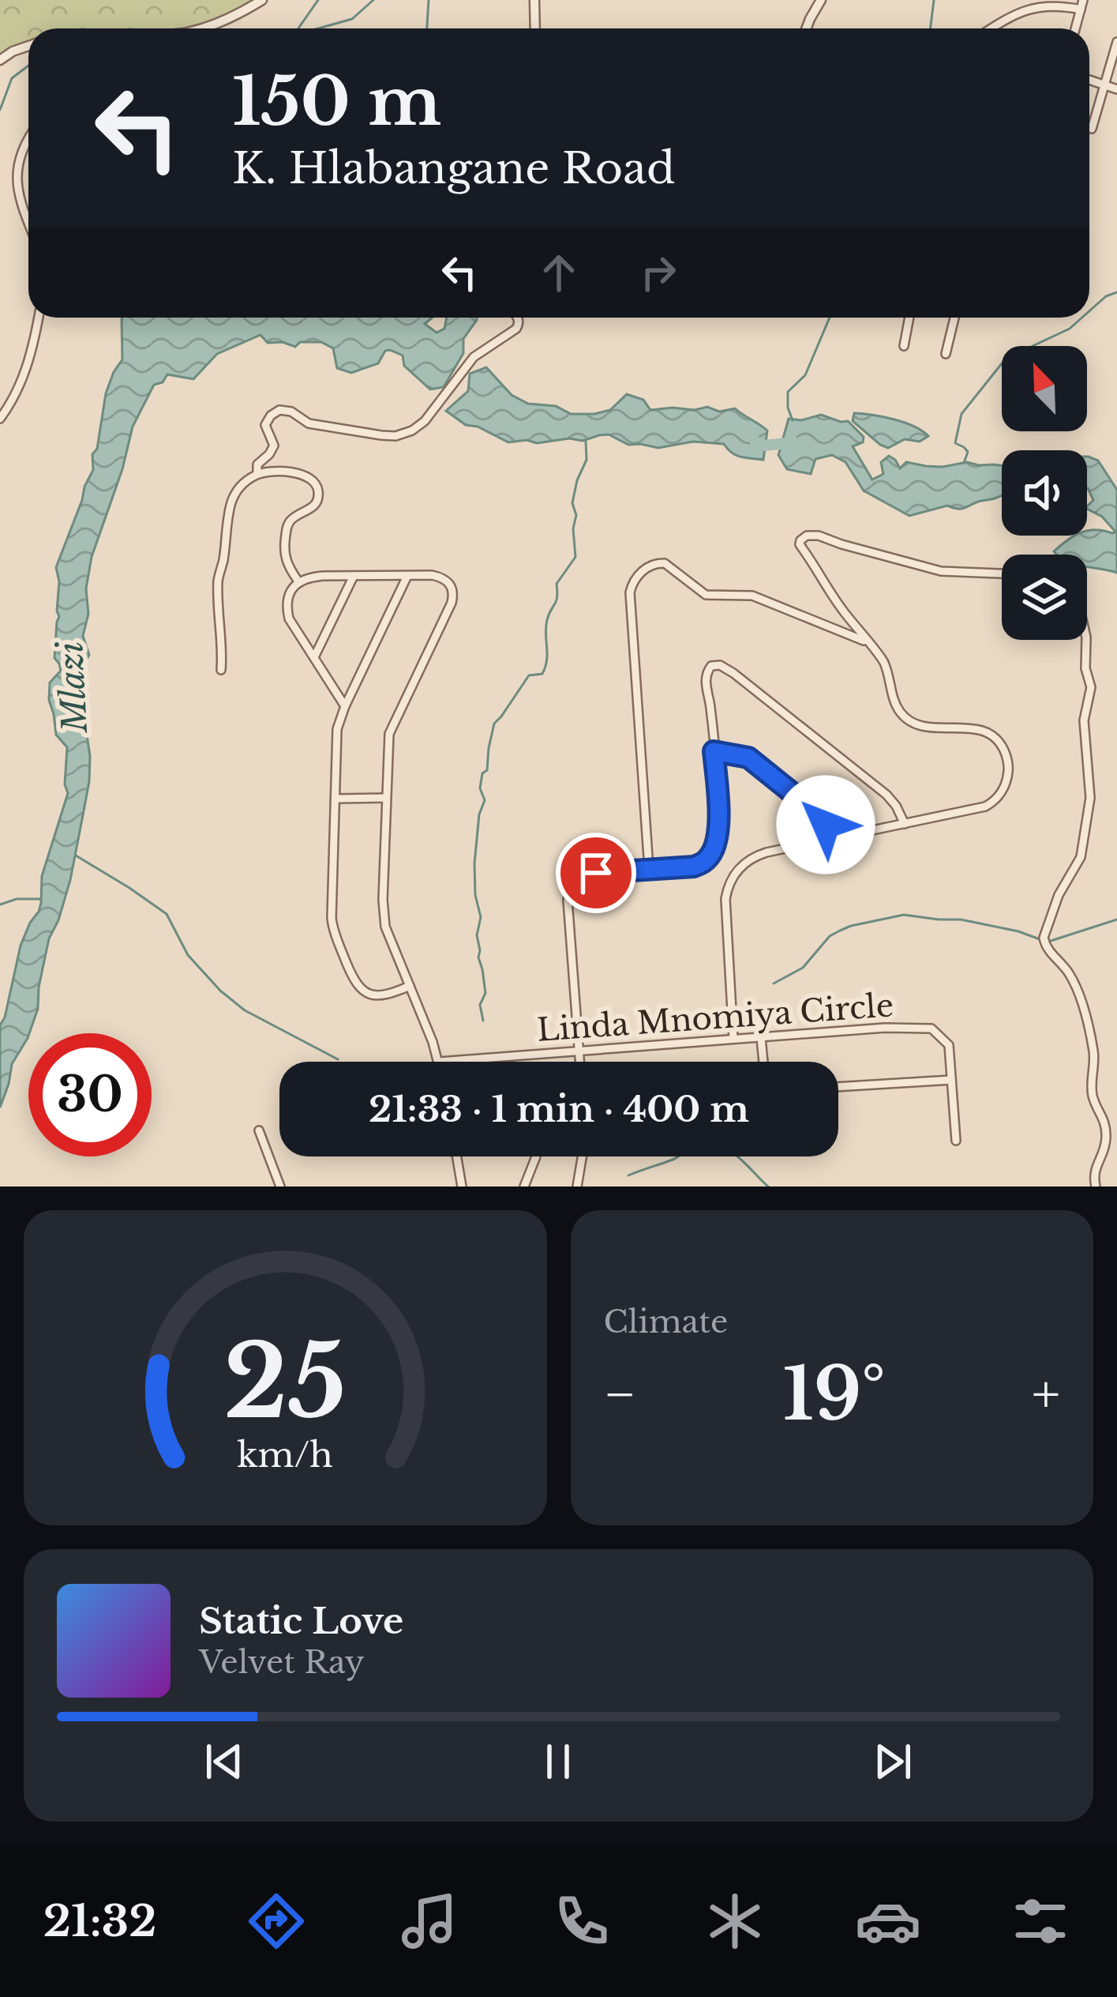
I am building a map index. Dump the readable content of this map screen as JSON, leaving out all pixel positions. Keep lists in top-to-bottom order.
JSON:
{
  "streets": {
    "street": ["Linda Mnomiya Circle"]
  },
  "water": ["Mlazi"],
  "north": "top left",
  "page": {
    "turn": ["150 m", "K. Hlabangane Road"],
    "limit": "30",
    "trip": "21:33 · 1 min · 400 m",
    "tile": "Climate",
    "heat": ["−", "19°", "+"],
    "song": ["Static Love", "Velvet Ray"],
    "tabs": "21:32",
    "gauge": ["25", "km/h"]
  }
}
